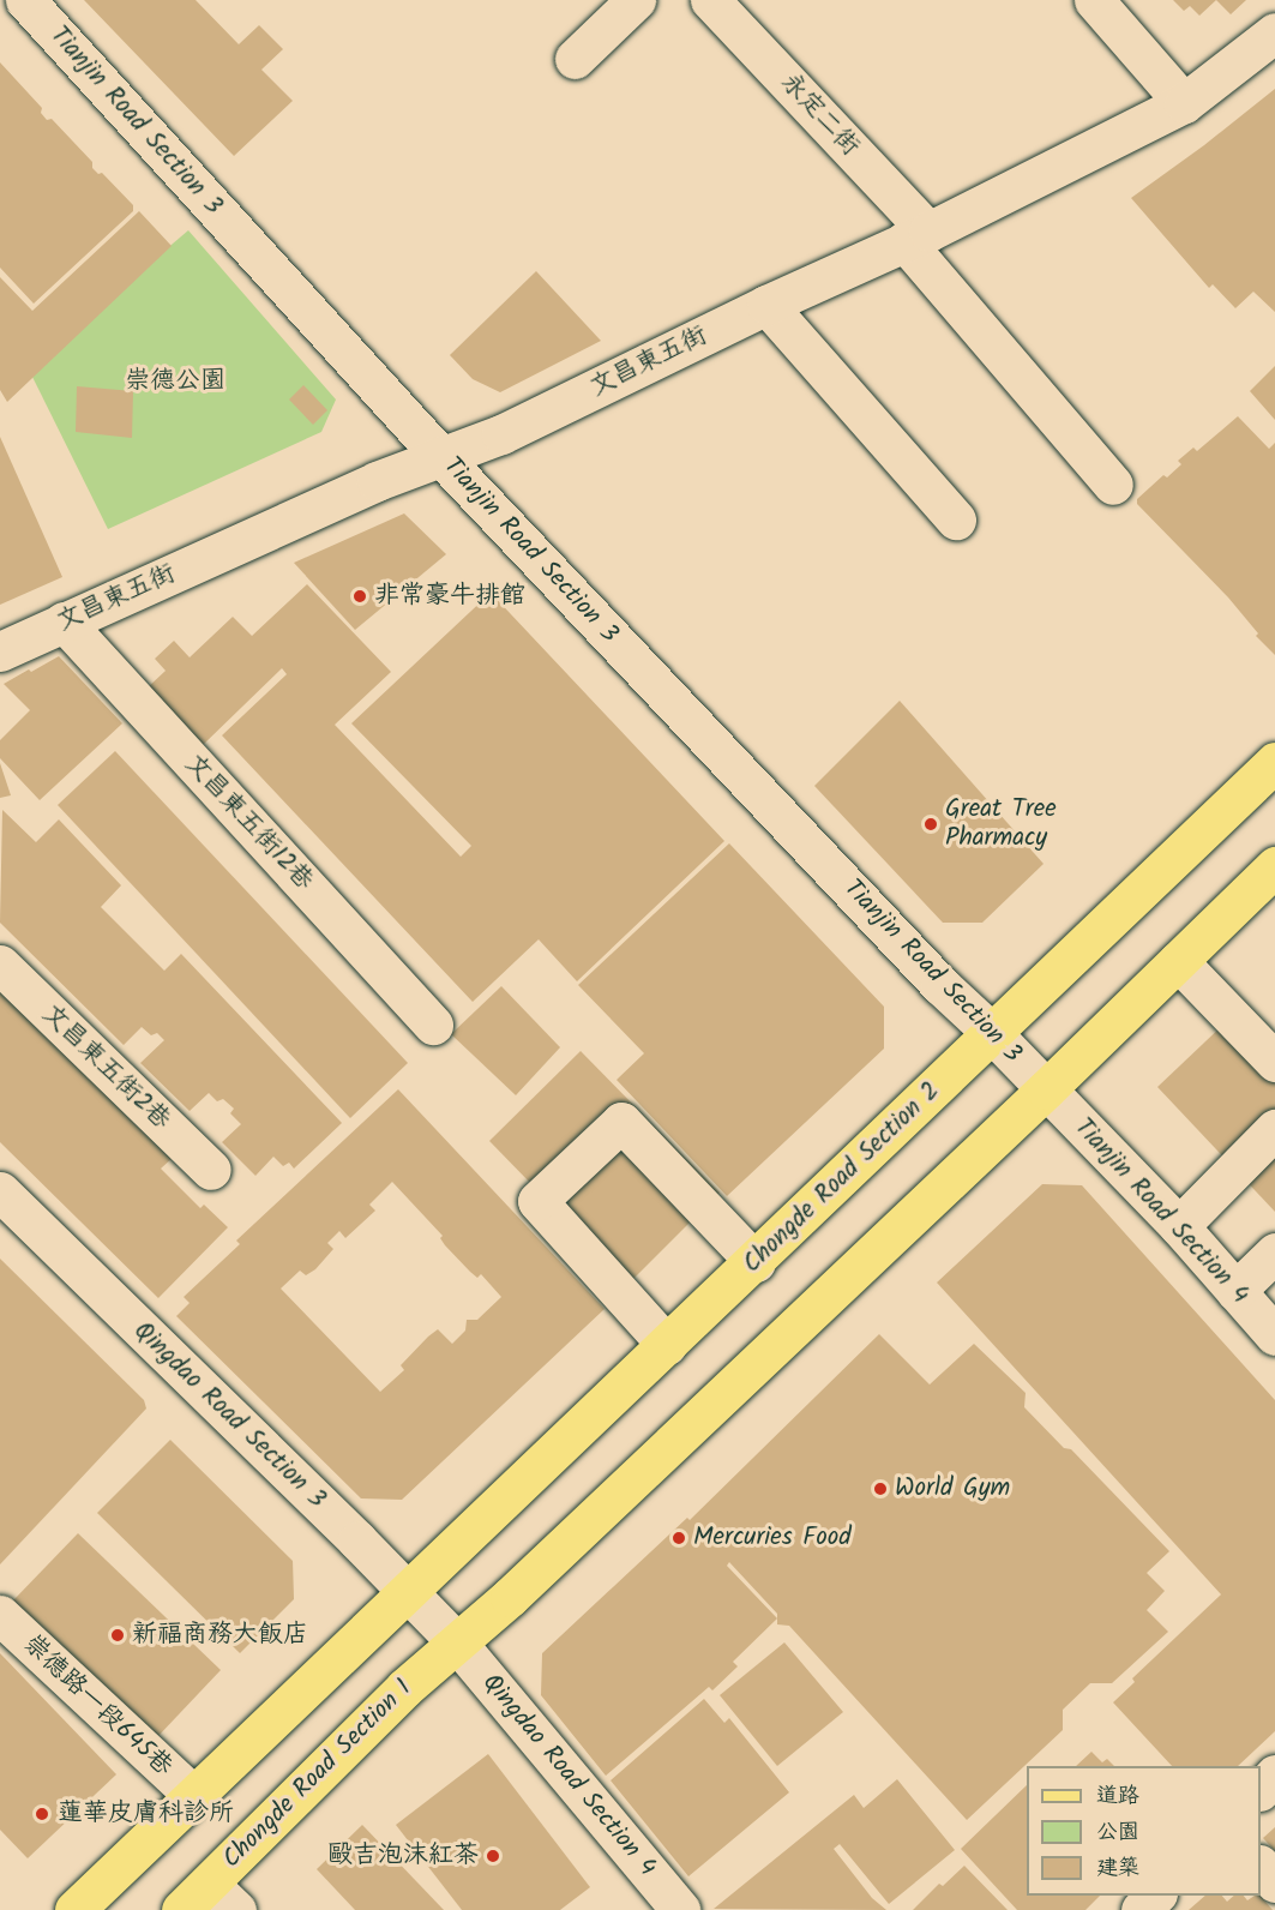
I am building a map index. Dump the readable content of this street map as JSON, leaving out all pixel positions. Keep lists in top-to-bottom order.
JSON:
{
  "streets": {
    "main road": ["Chongde Road Section 2", "Chongde Road Section 1"],
    "street": [
      "永定二街",
      "Tianjin Road Section 3",
      "文昌東五街",
      "文昌東五街12巷",
      "文昌東五街2巷",
      "Tianjin Road Section 4",
      "Qingdao Road Section 3",
      "崇德路一段645巷",
      "Qingdao Road Section 4"
    ]
  },
  "crossings": [
    ["永定二街", "文昌東五街"],
    ["Tianjin Road Section 3", "文昌東五街"],
    ["Tianjin Road Section 3", "Chongde Road Section 2"],
    ["Tianjin Road Section 3", "Tianjin Road Section 4"],
    ["文昌東五街", "文昌東五街12巷"],
    ["Chongde Road Section 2", "Qingdao Road Section 3"],
    ["Qingdao Road Section 3", "Chongde Road Section 1"],
    ["Qingdao Road Section 3", "Qingdao Road Section 4"],
    ["Chongde Road Section 1", "Qingdao Road Section 4"]
  ],
  "parks": ["崇德公園"],
  "places": [
    "非常豪牛排館",
    "Great Tree Pharmacy",
    "World Gym",
    "Mercuries Food",
    "新福商務大飯店",
    "蓮華皮膚科診所",
    "毆吉泡沫紅茶"
  ],
  "legend": ["道路", "公園", "建築"]
}
